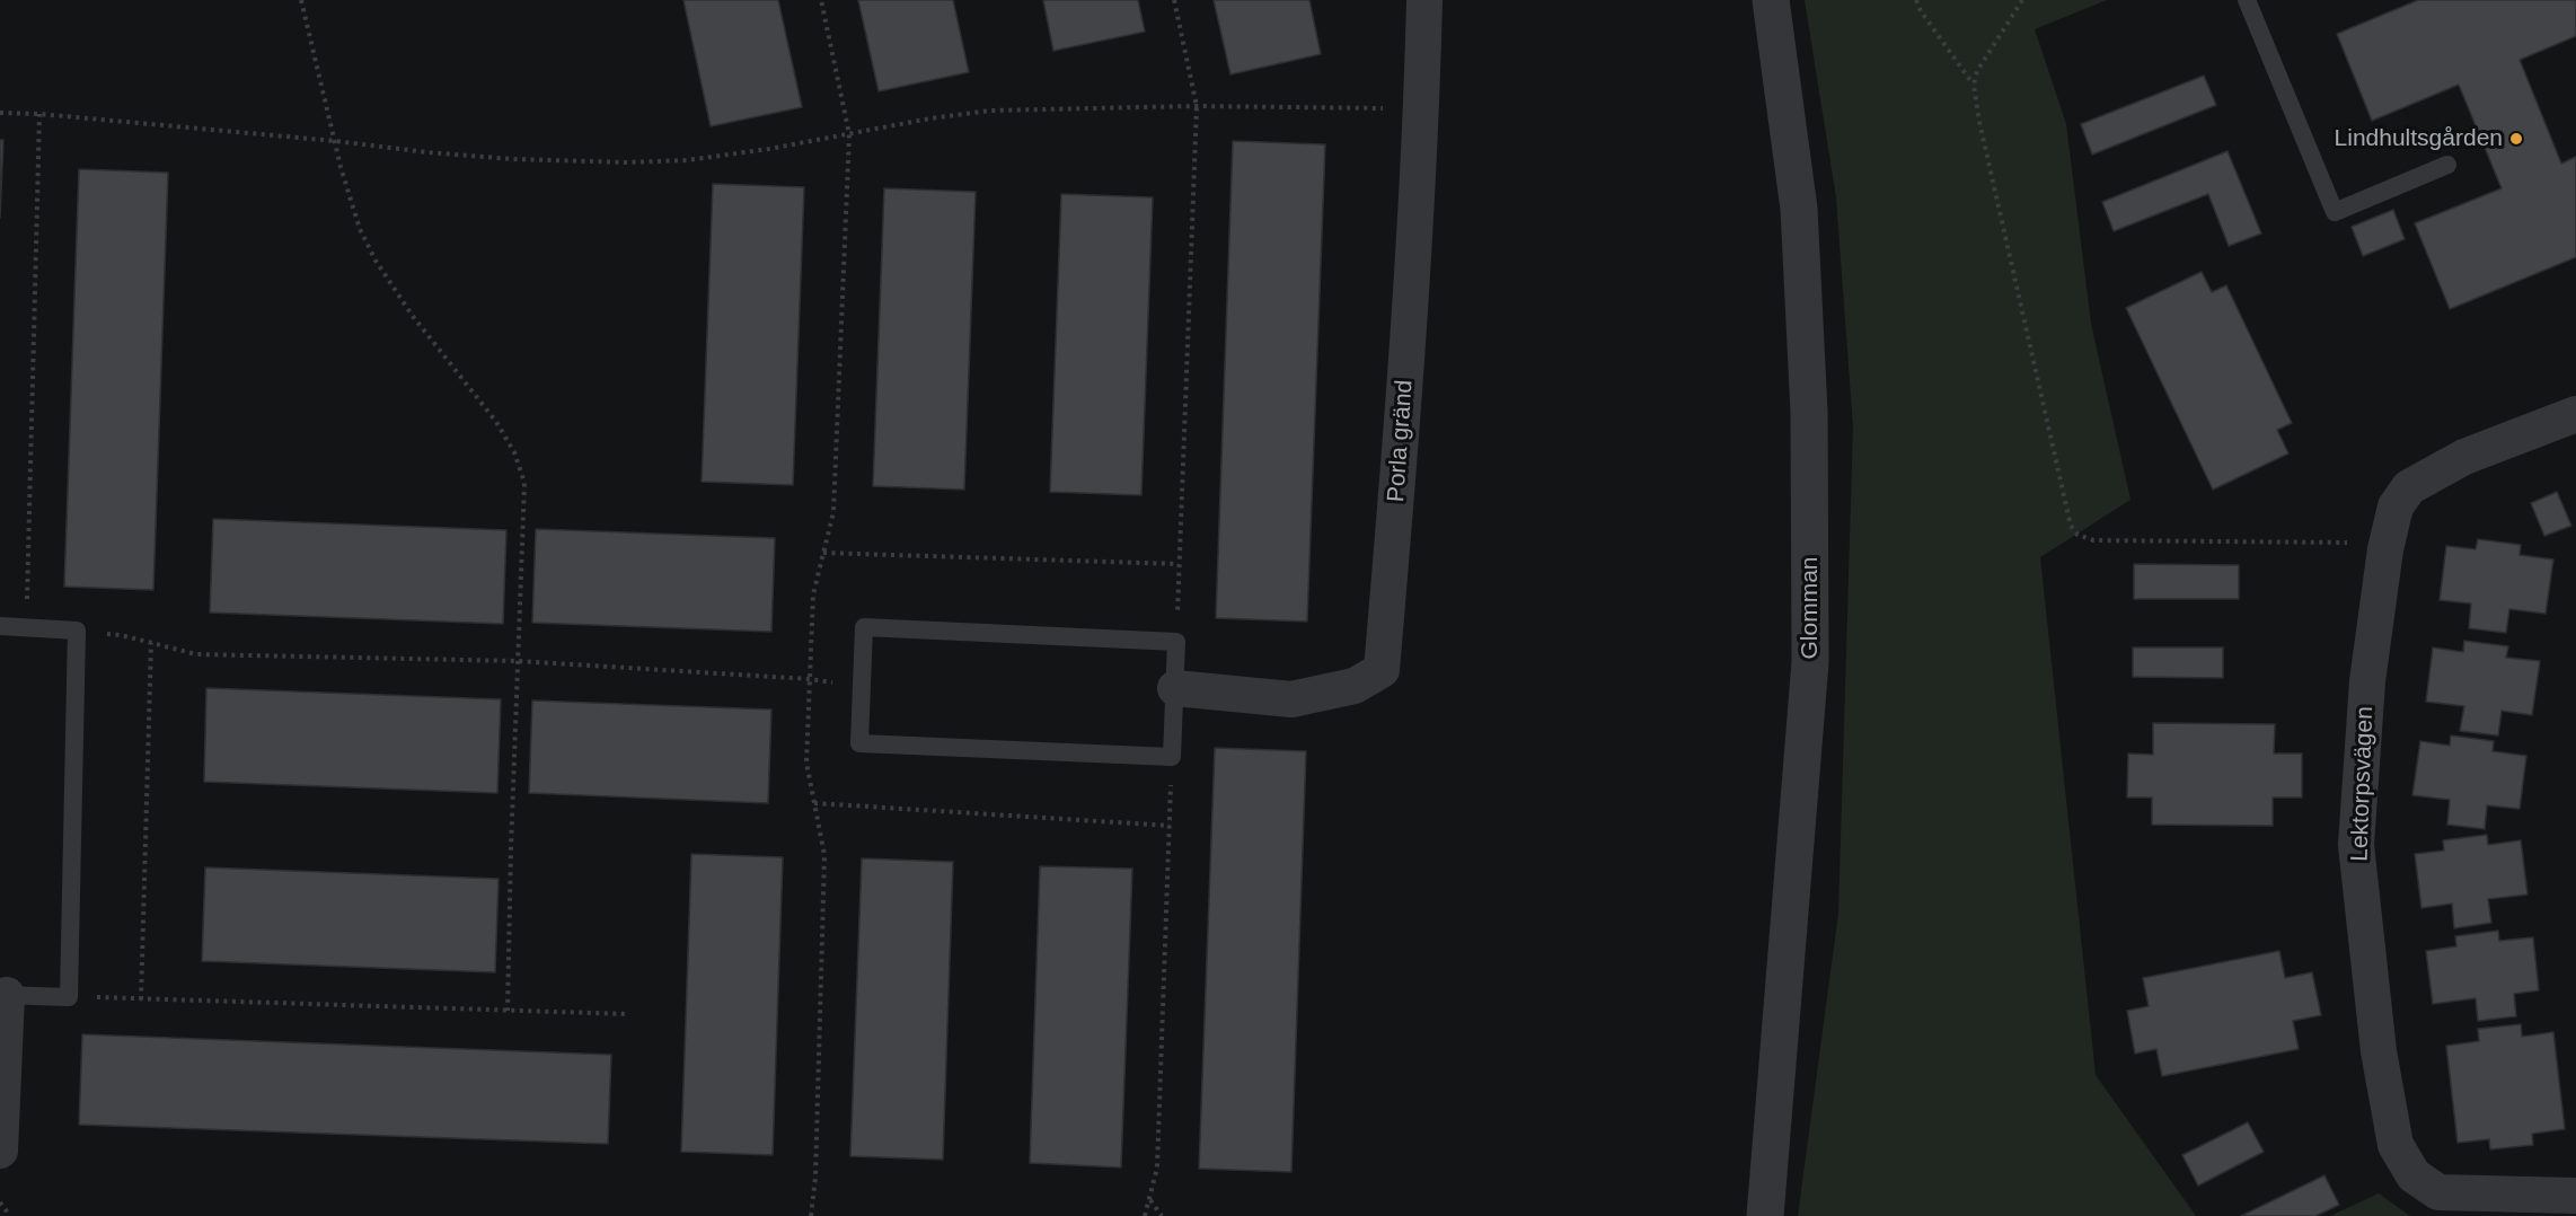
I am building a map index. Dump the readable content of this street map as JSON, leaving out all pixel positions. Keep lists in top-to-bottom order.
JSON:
{
  "streets": {
    "street": ["Porla gränd", "Glomman", "Lektorpsvägen"]
  },
  "places": ["Lindhultsgården"]
}
